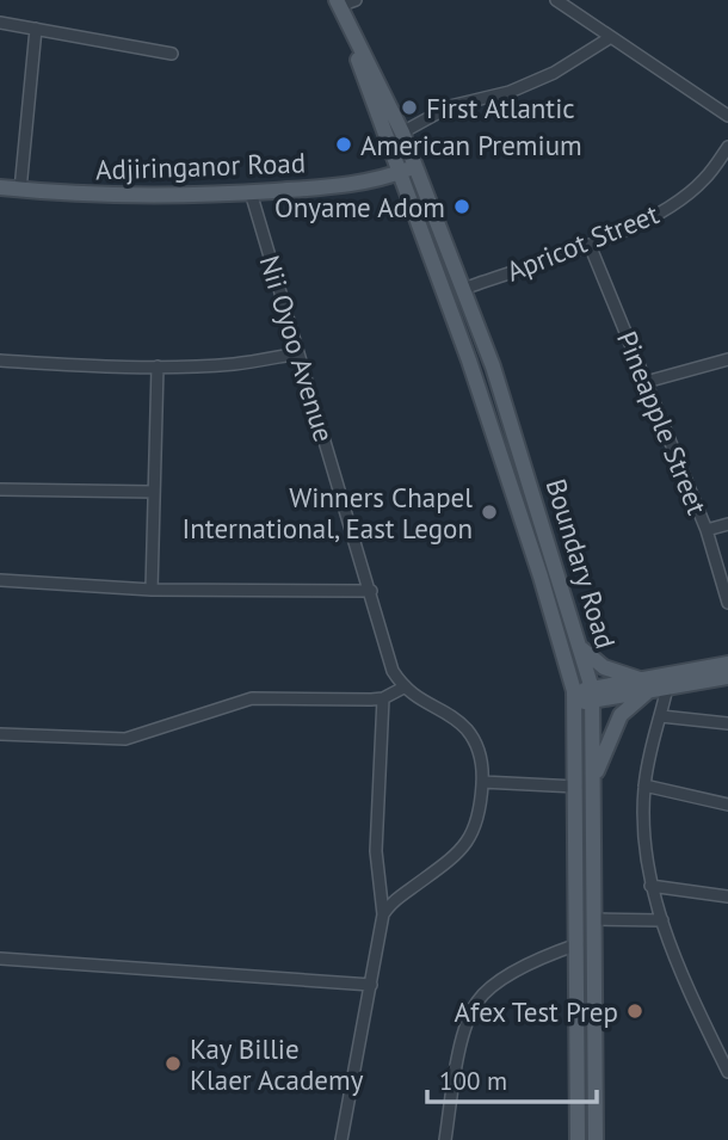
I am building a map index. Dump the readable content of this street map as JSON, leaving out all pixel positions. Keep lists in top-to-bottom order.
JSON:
{
  "streets": {
    "main road": ["Adjiringanor Road", "Boundary Road"],
    "street": ["Apricot Street", "Nii Oyoo Avenue", "Pineapple Street"]
  },
  "crossings": [
    ["Adjiringanor Road", "Nii Oyoo Avenue"],
    ["Adjiringanor Road", "Boundary Road"],
    ["Apricot Street", "Pineapple Street"],
    ["Apricot Street", "Boundary Road"]
  ],
  "places": [
    "First Atlantic",
    "American Premium",
    "Onyame Adom",
    "Winners Chapel International, East Legon",
    "Afex Test Prep",
    "Kay Billie Klaer Academy"
  ],
  "scale_bar": "100 m"
}
